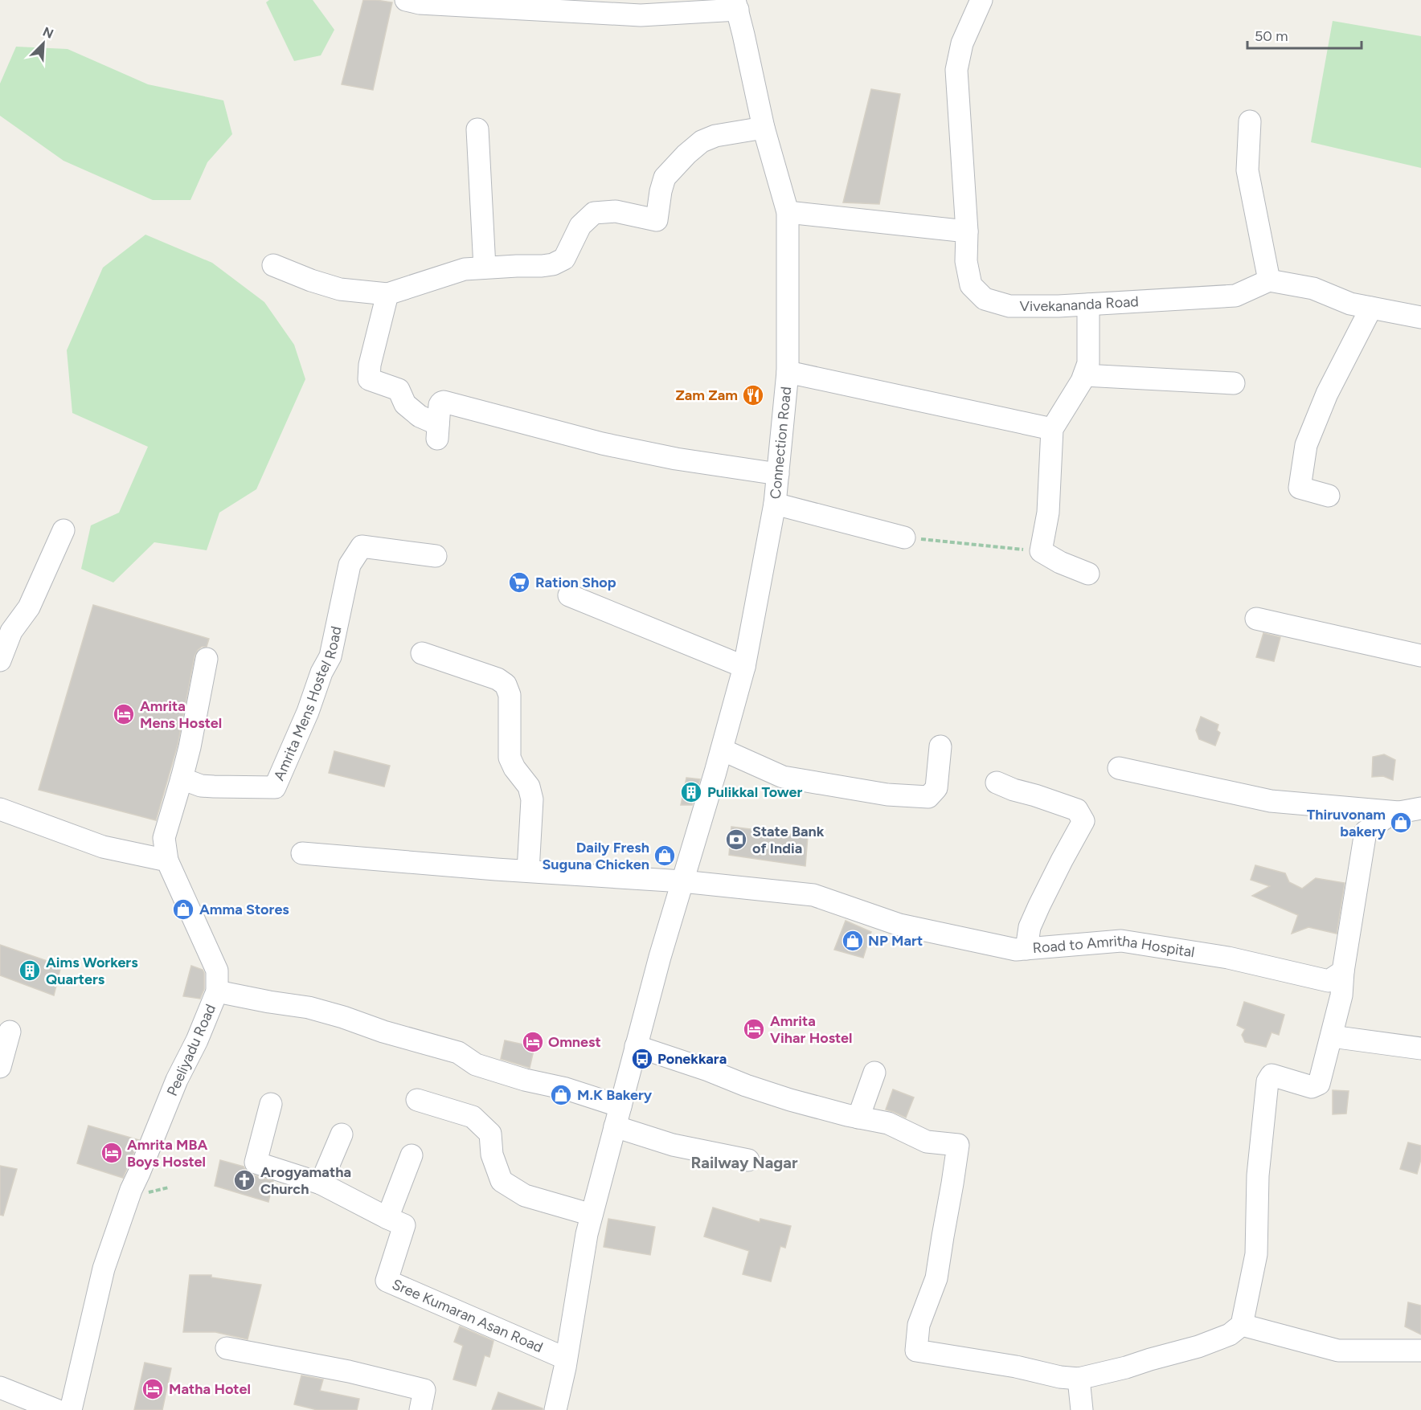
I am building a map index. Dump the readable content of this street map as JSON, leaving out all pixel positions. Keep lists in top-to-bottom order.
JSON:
{
  "streets": {
    "street": [
      "Vivekananda Road",
      "Connection Road",
      "Amrita Mens Hostel Road",
      "Road to Amritha Hospital",
      "Peeliyadu Road",
      "Sree Kumaran Asan Road"
    ]
  },
  "crossings": [
    ["Connection Road", "Road to Amritha Hospital"],
    ["Connection Road", "Sree Kumaran Asan Road"]
  ],
  "districts": ["Railway Nagar"],
  "places": {
    "restaurant": ["Zam Zam"],
    "supermarket": ["Ration Shop"],
    "hotel": [
      "Amrita Mens Hostel",
      "Amrita Vihar Hostel",
      "Omnest",
      "Amrita MBA Boys Hostel",
      "Matha Hotel"
    ],
    "building": ["Pulikkal Tower", "Aims Workers Quarters"],
    "shop": [
      "Thiruvonam bakery",
      "Daily Fresh Suguna Chicken",
      "Amma Stores",
      "NP Mart",
      "M.K Bakery"
    ],
    "bank": ["State Bank of India"],
    "bus stop": ["Ponekkara"],
    "church": ["Arogyamatha Church"]
  },
  "scale_bar": "50 m",
  "north": "top right"
}
